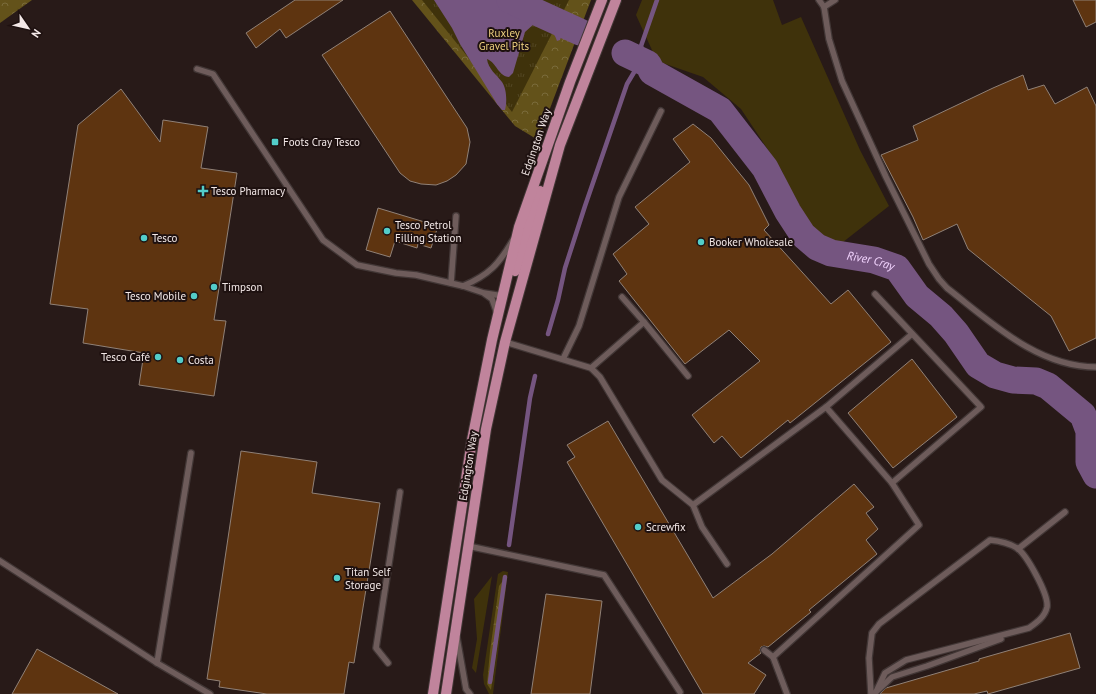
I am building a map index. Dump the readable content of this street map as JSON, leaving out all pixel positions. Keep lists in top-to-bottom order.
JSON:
{
  "streets": {
    "main road": ["Edgington Way"]
  },
  "water": ["River Cray"],
  "parks": ["Ruxley Gravel Pits"],
  "places": {
    "transit": ["Foots Cray Tesco"],
    "health": ["Tesco Pharmacy"],
    "other": [
      "Tesco Petrol Filling Station",
      "Tesco",
      "Booker Wholesale",
      "Timpson",
      "Tesco Mobile",
      "Tesco Café",
      "Costa",
      "Screwfix",
      "Titan Self Storage"
    ]
  },
  "north": "bottom right"
}
